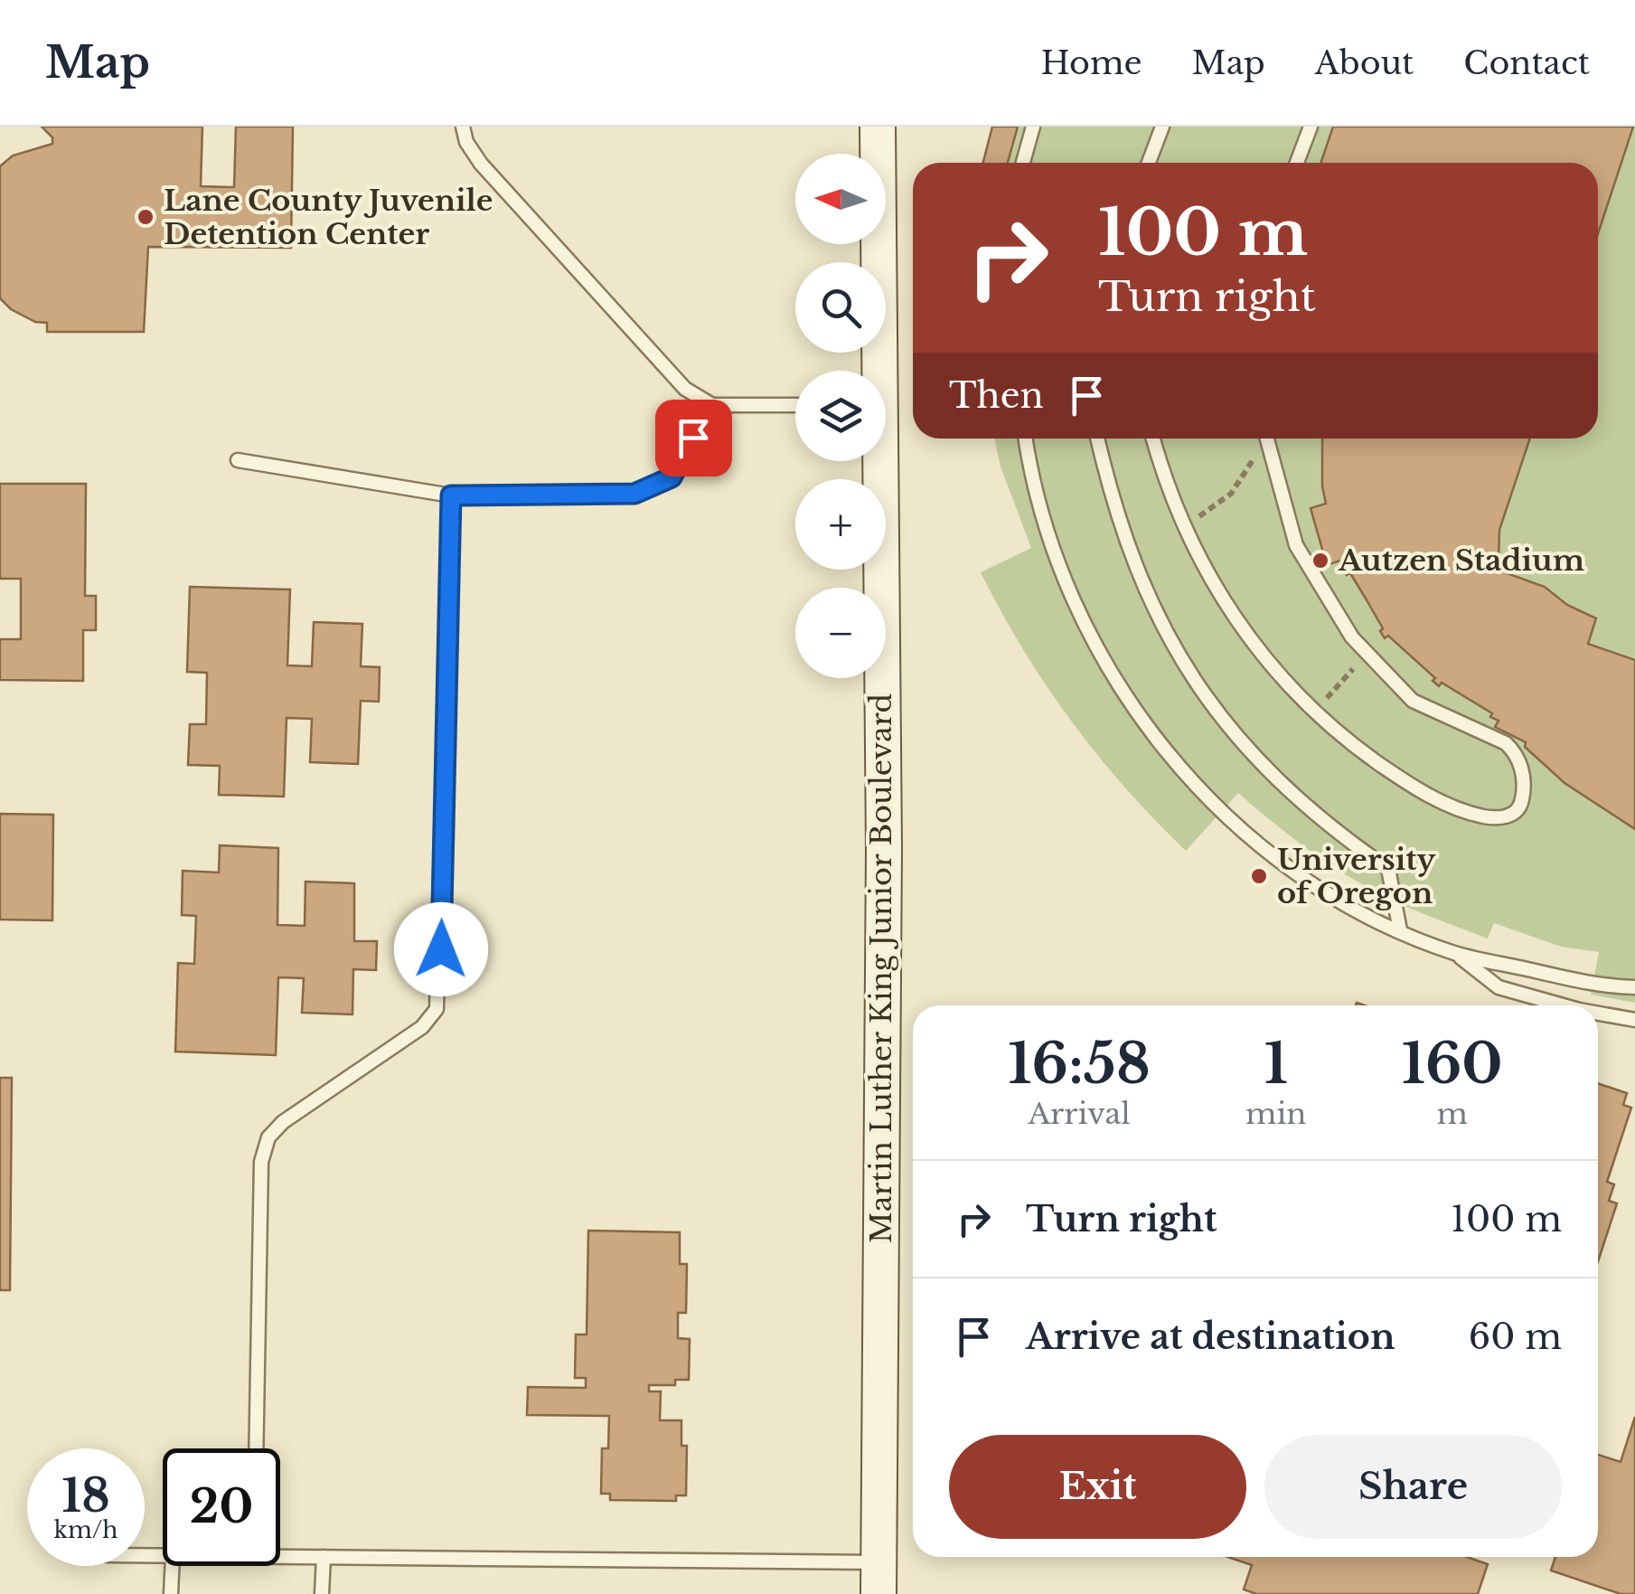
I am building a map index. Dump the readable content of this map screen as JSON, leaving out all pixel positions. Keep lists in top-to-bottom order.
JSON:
{
  "streets": {
    "main road": ["Martin Luther King Junior Boulevard"]
  },
  "places": ["Lane County Juvenile Detention Center", "Autzen Stadium", "University of Oregon"],
  "north": "left",
  "page": {
    "header": "Map",
    "nav": [
      "Home",
      "Map",
      "About",
      "Contact"
    ],
    "map_buttons": ["+", "−"],
    "turn": ["100 m", "Turn right"],
    "then": "Then",
    "eta": [
      "16:58",
      "Arrival",
      "1",
      "min",
      "160",
      "m"
    ],
    "list": [
      {
        "name": "Turn right",
        "value": "100 m"
      },
      {
        "name": "Arrive at destination",
        "value": "60 m"
      }
    ],
    "buttons": ["Exit", "Share"],
    "speed": "18 km/h",
    "limit": "20"
  }
}
